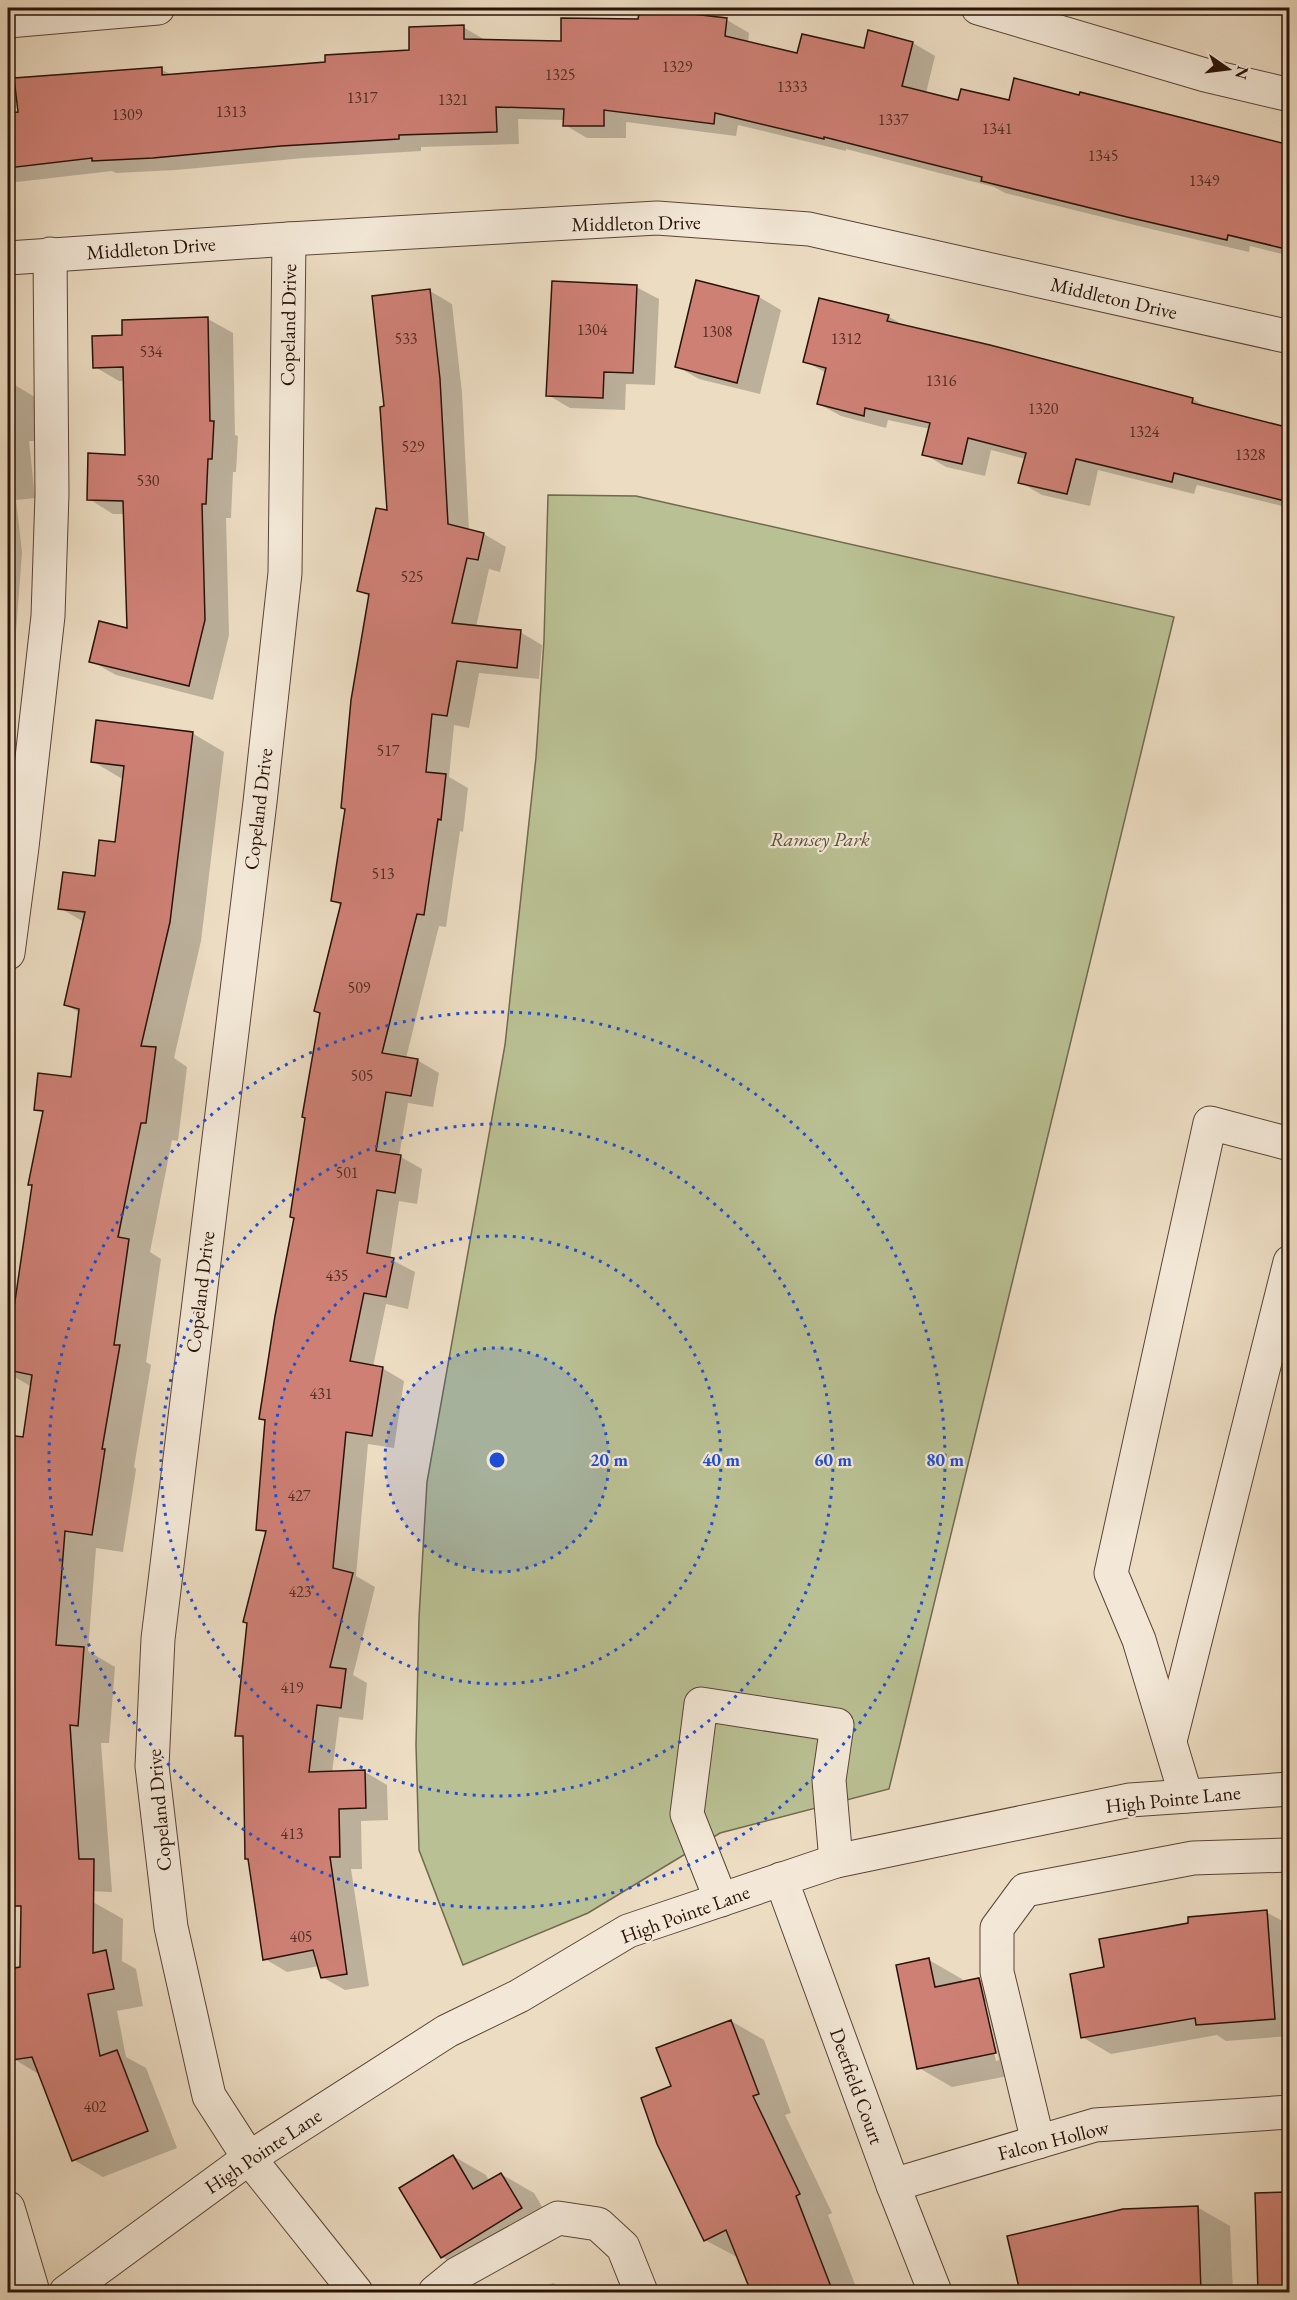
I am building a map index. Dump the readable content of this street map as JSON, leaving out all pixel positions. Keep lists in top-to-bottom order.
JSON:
{
  "streets": {
    "street": [
      "Middleton Drive",
      "Copeland Drive",
      "High Pointe Lane",
      "Deerfield Court",
      "Falcon Hollow"
    ]
  },
  "crossings": [
    ["Middleton Drive", "Copeland Drive"],
    ["Copeland Drive", "High Pointe Lane"],
    ["High Pointe Lane", "Deerfield Court"],
    ["Deerfield Court", "Falcon Hollow"]
  ],
  "parks": ["Ramsey Park"],
  "house_numbers": [
    "1329",
    "1325",
    "1333",
    "1317",
    "1321",
    "1313",
    "1309",
    "1337",
    "1341",
    "1345",
    "1349",
    "1304",
    "1308",
    "533",
    "1312",
    "534",
    "1316",
    "1320",
    "1324",
    "529",
    "1328",
    "530",
    "525",
    "517",
    "513",
    "509",
    "505",
    "501",
    "435",
    "431",
    "427",
    "423",
    "419",
    "413",
    "405",
    "402"
  ],
  "north": "right",
  "rings": [
    "20 m",
    "40 m",
    "60 m",
    "80 m"
  ]
}
